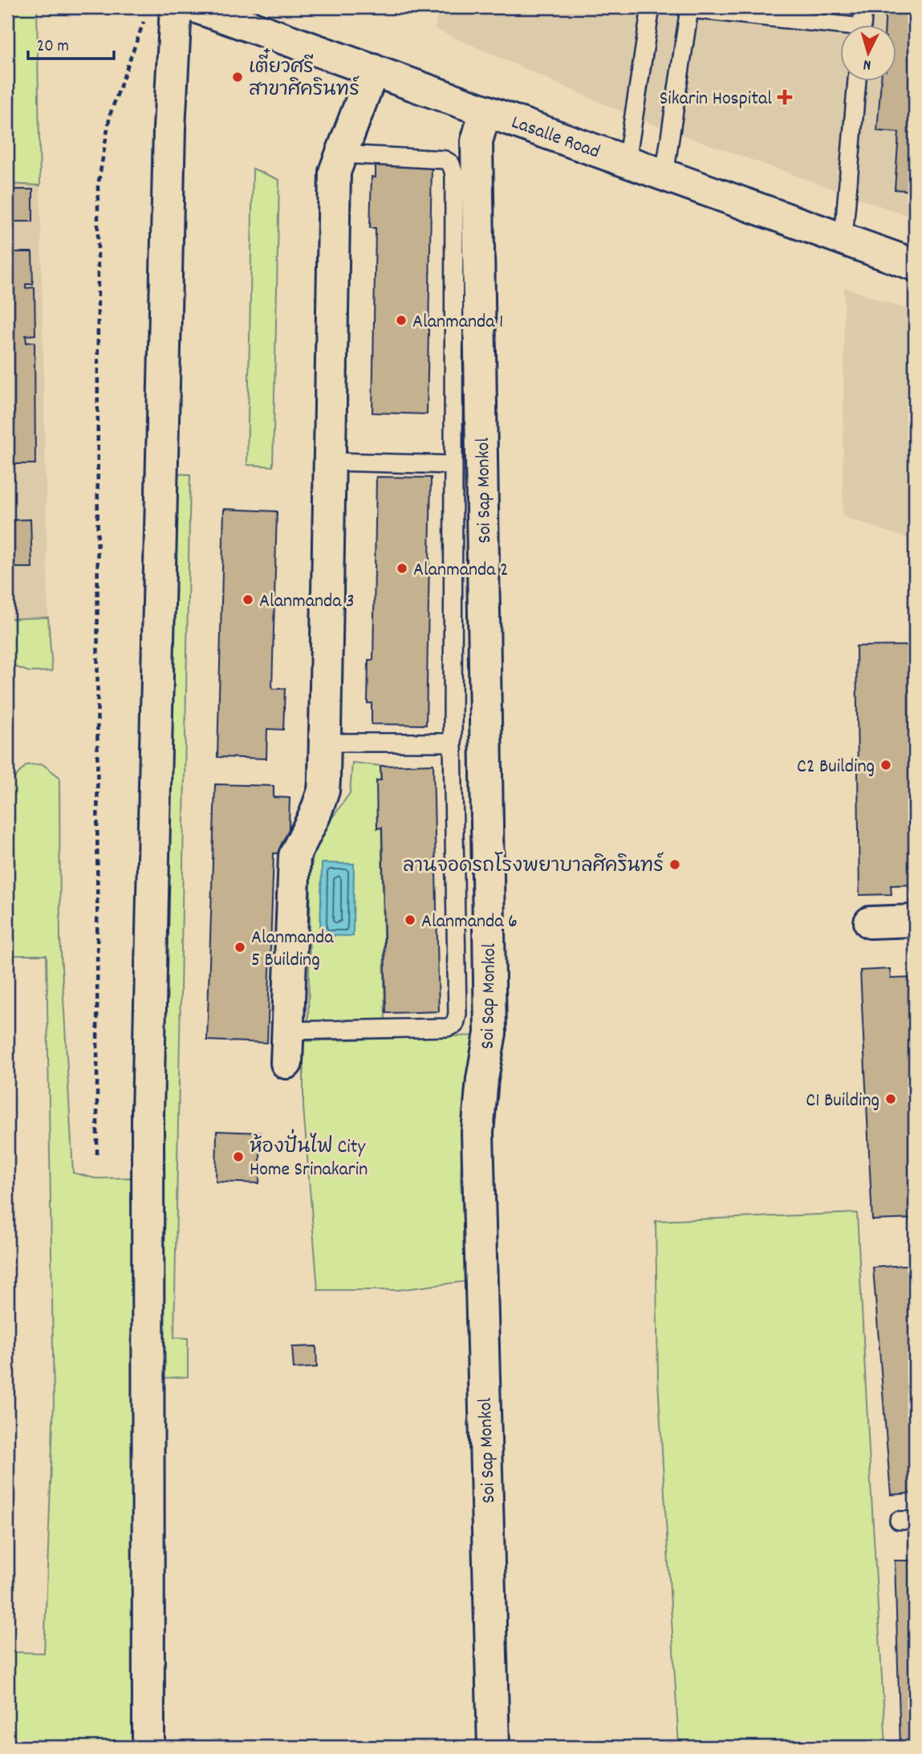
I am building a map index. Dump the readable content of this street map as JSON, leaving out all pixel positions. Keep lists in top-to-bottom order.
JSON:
{
  "streets": {
    "street": ["Lasalle Road", "Soi Sap Monkol"]
  },
  "crossings": [
    ["Lasalle Road", "Soi Sap Monkol"]
  ],
  "places": {
    "other": [
      "เตี๋ยวศรี สาขาศิครินทร์",
      "Alanmanda 1",
      "Alanmanda 2",
      "Alanmanda 3",
      "C2 Building",
      "ลานจอดรถโรงพยาบาลศิครินทร์",
      "Alanmanda 6",
      "Alanmanda 5 Building",
      "C1 Building",
      "ห้องปั่นไฟ City Home Srinakarin"
    ],
    "health": ["Sikarin Hospital"]
  },
  "scale_bar": "20 m",
  "north": "bottom"
}
